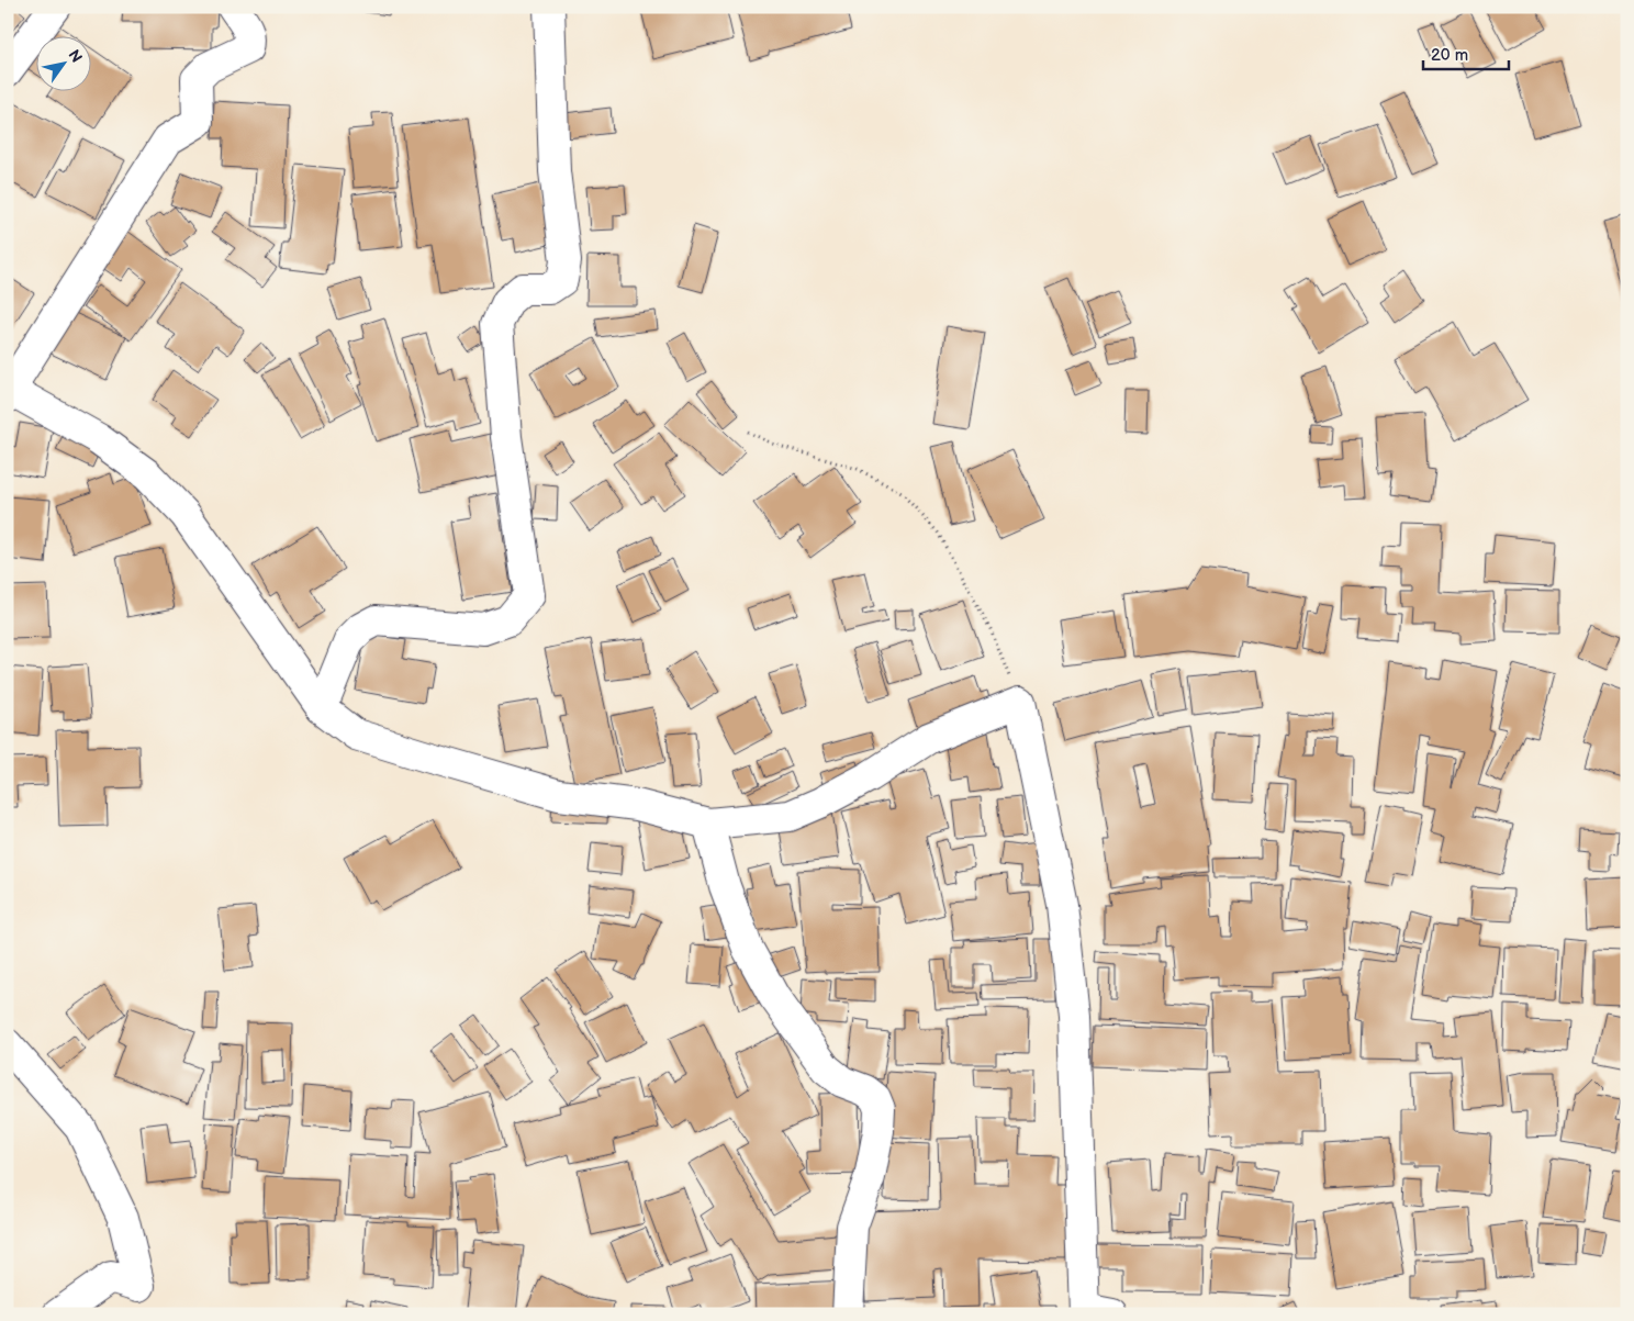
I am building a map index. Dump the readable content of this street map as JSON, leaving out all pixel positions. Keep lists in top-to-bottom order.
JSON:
{
  "scale_bar": "20 m",
  "north": "top right"
}
